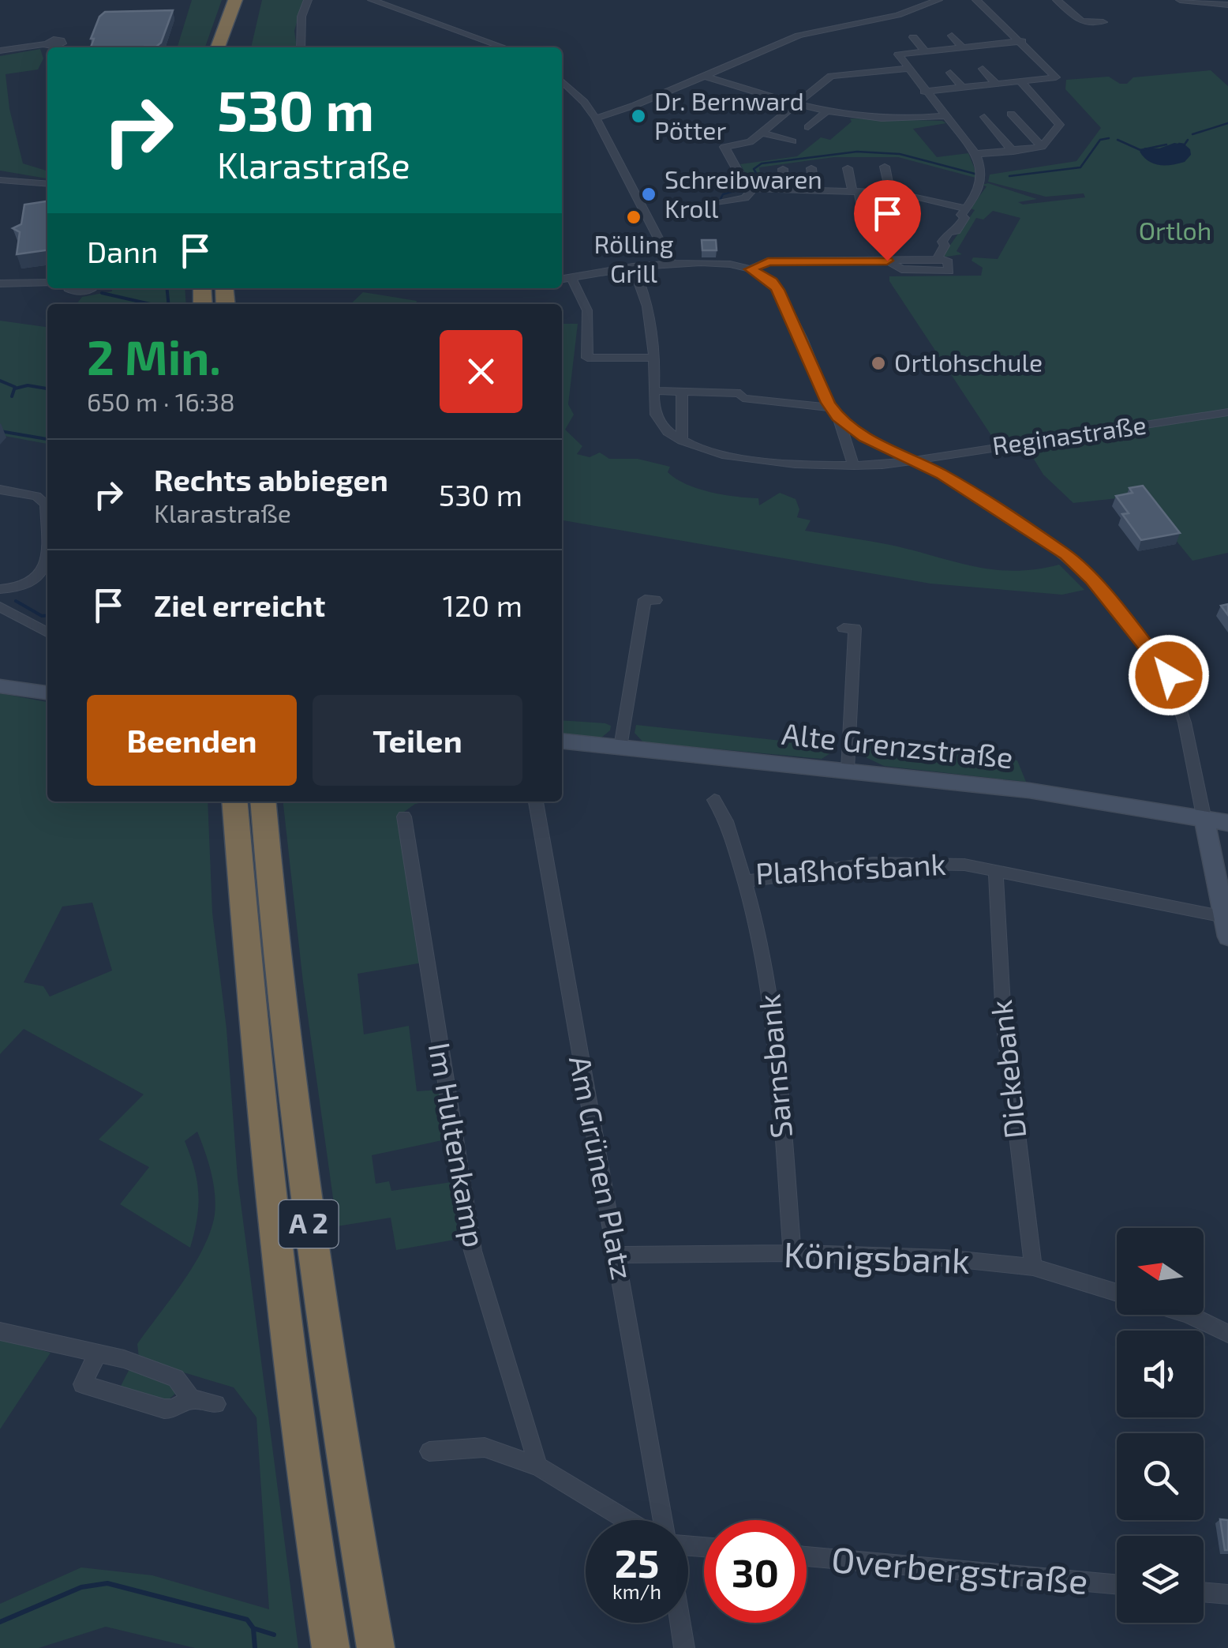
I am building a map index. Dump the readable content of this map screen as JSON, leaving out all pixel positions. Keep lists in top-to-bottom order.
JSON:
{
  "streets": {
    "highway": ["A 2"],
    "street": [
      "Reginastraße",
      "Alte Grenzstraße",
      "Plaßhofsbank",
      "Sarnsbank",
      "Dickebank",
      "Im Hultenkamp",
      "Am Grünen Platz",
      "Königsbank",
      "Overbergstraße"
    ]
  },
  "crossings": [
    ["Plaßhofsbank", "Sarnsbank"],
    ["Plaßhofsbank", "Dickebank"],
    ["Sarnsbank", "Königsbank"],
    ["Dickebank", "Königsbank"],
    ["Am Grünen Platz", "Königsbank"]
  ],
  "parks": ["Ortloh"],
  "places": [
    "Dr. Bernward Pötter",
    "Schreibwaren Kroll",
    "Rölling Grill",
    "Ortlohschule"
  ],
  "north": "left",
  "page": {
    "turn": ["530 m", "Klarastraße"],
    "then": "Dann",
    "heading": ["2 Min.", "650 m · 16:38"],
    "list": [
      {
        "name": "Rechts abbiegen",
        "note": "Klarastraße",
        "value": "530 m"
      },
      {
        "name": "Ziel erreicht",
        "value": "120 m"
      }
    ],
    "buttons": ["Beenden", "Teilen"],
    "speed": "25 km/h",
    "limit": "30"
  }
}
